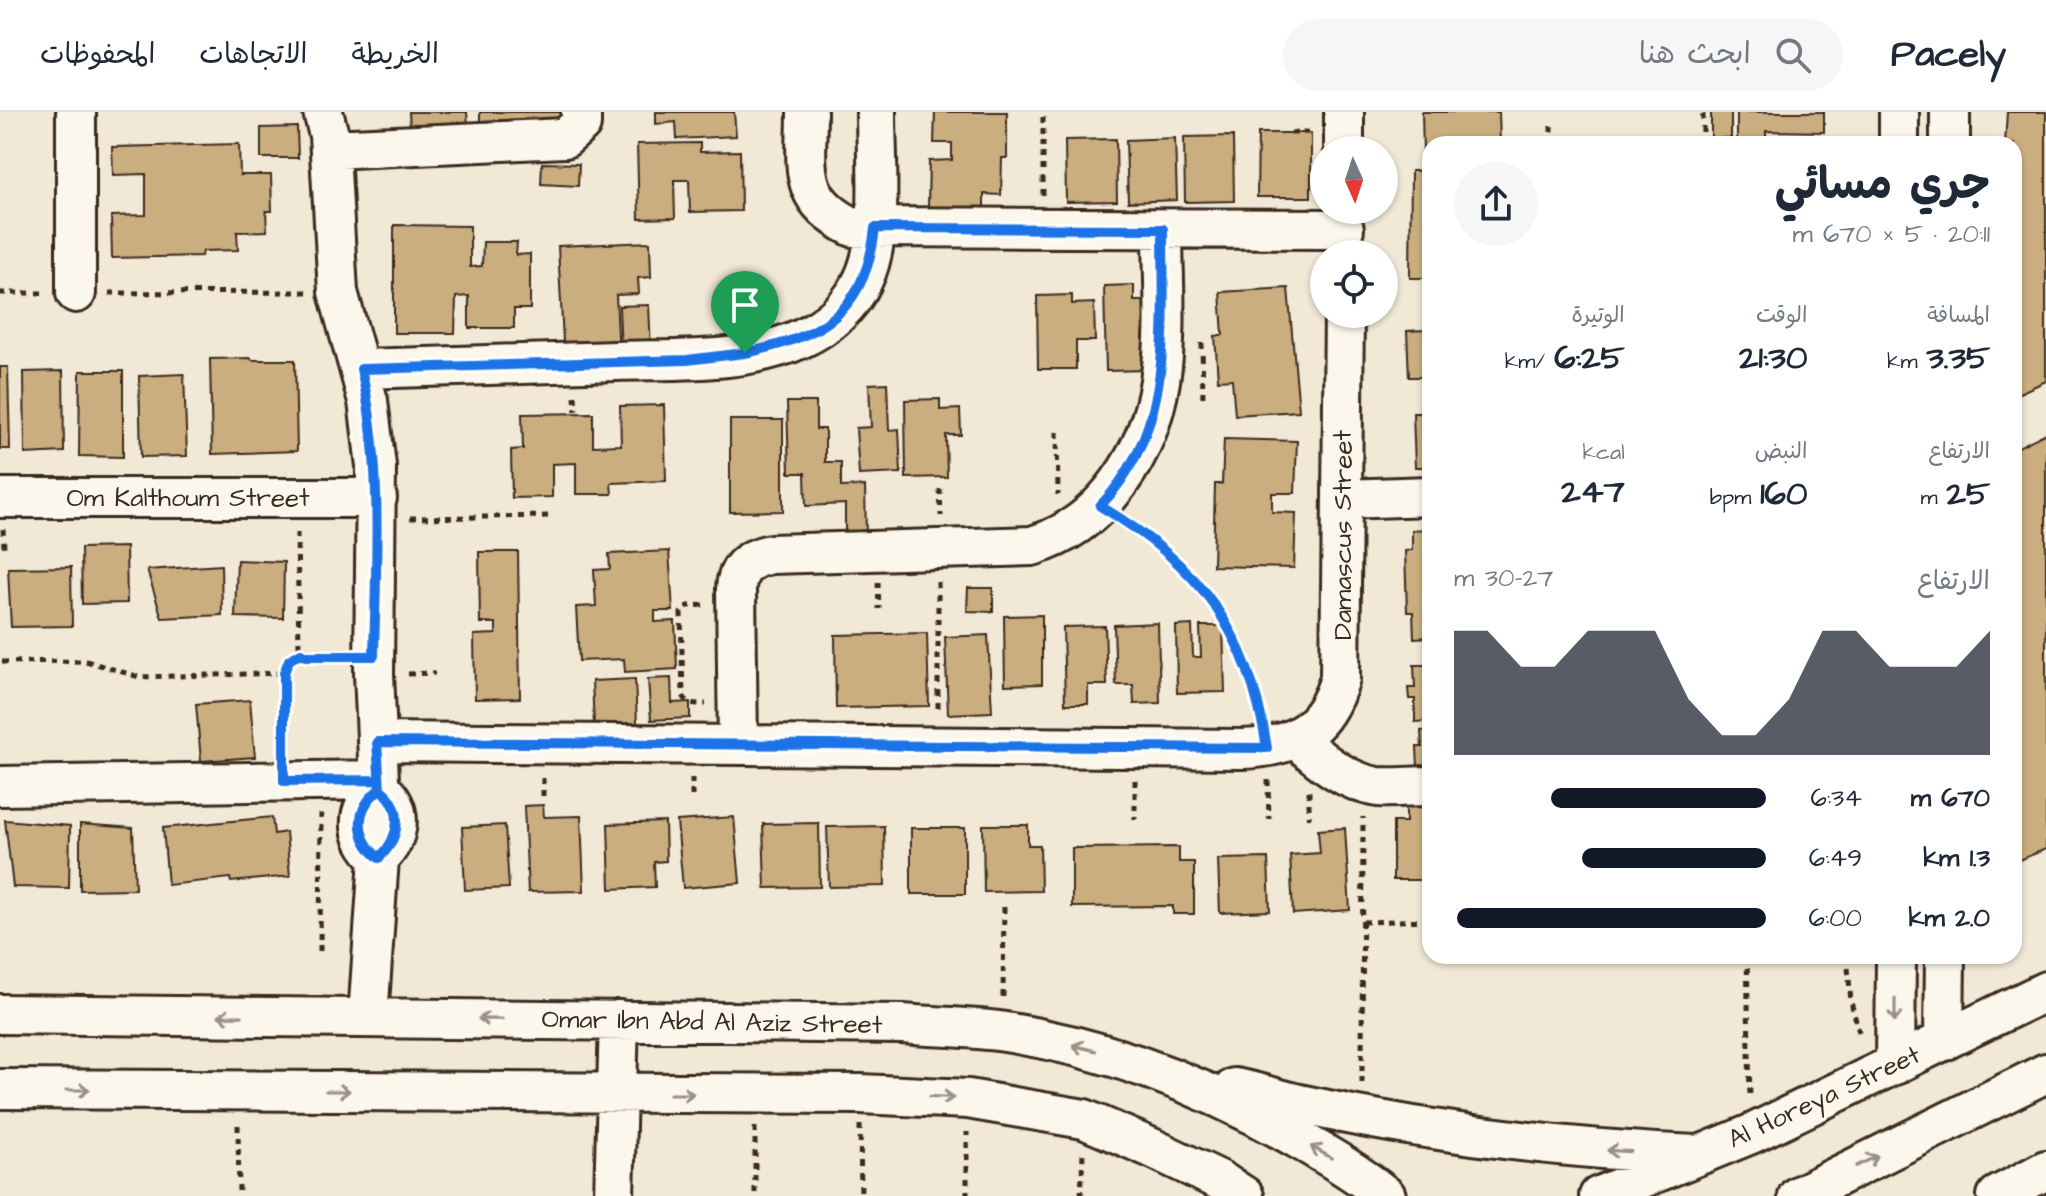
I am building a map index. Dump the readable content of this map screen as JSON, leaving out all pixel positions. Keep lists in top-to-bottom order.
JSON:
{
  "streets": {
    "street": [
      "Om Kalthoum Street",
      "Damascus Street",
      "Omar Ibn Abd Al Aziz Street",
      "Al Horeya Street"
    ]
  },
  "north": "bottom",
  "page": {
    "header": "Pacely",
    "search": "ابحث هنا",
    "nav": ["الخريطة", "الاتجاهات", "المحفوظات"],
    "heading": ["جري مسائي", "20:11 · 5 × 670 m"],
    "stats": [
      ["المسافة", "3.35 km"],
      ["الوقت", "21:30"],
      ["الوتيرة", "6:25 /km"],
      ["الارتفاع", "25 m"],
      ["النبض", "160 bpm"],
      ["kcal", "247"]
    ],
    "chart": ["الارتفاع", "27–30 m"],
    "list": [
      {
        "name": "670 m",
        "note": "6:34"
      },
      {
        "name": "1.3 km",
        "note": "6:49"
      },
      {
        "name": "2.0 km",
        "note": "6:00"
      }
    ]
  }
}
